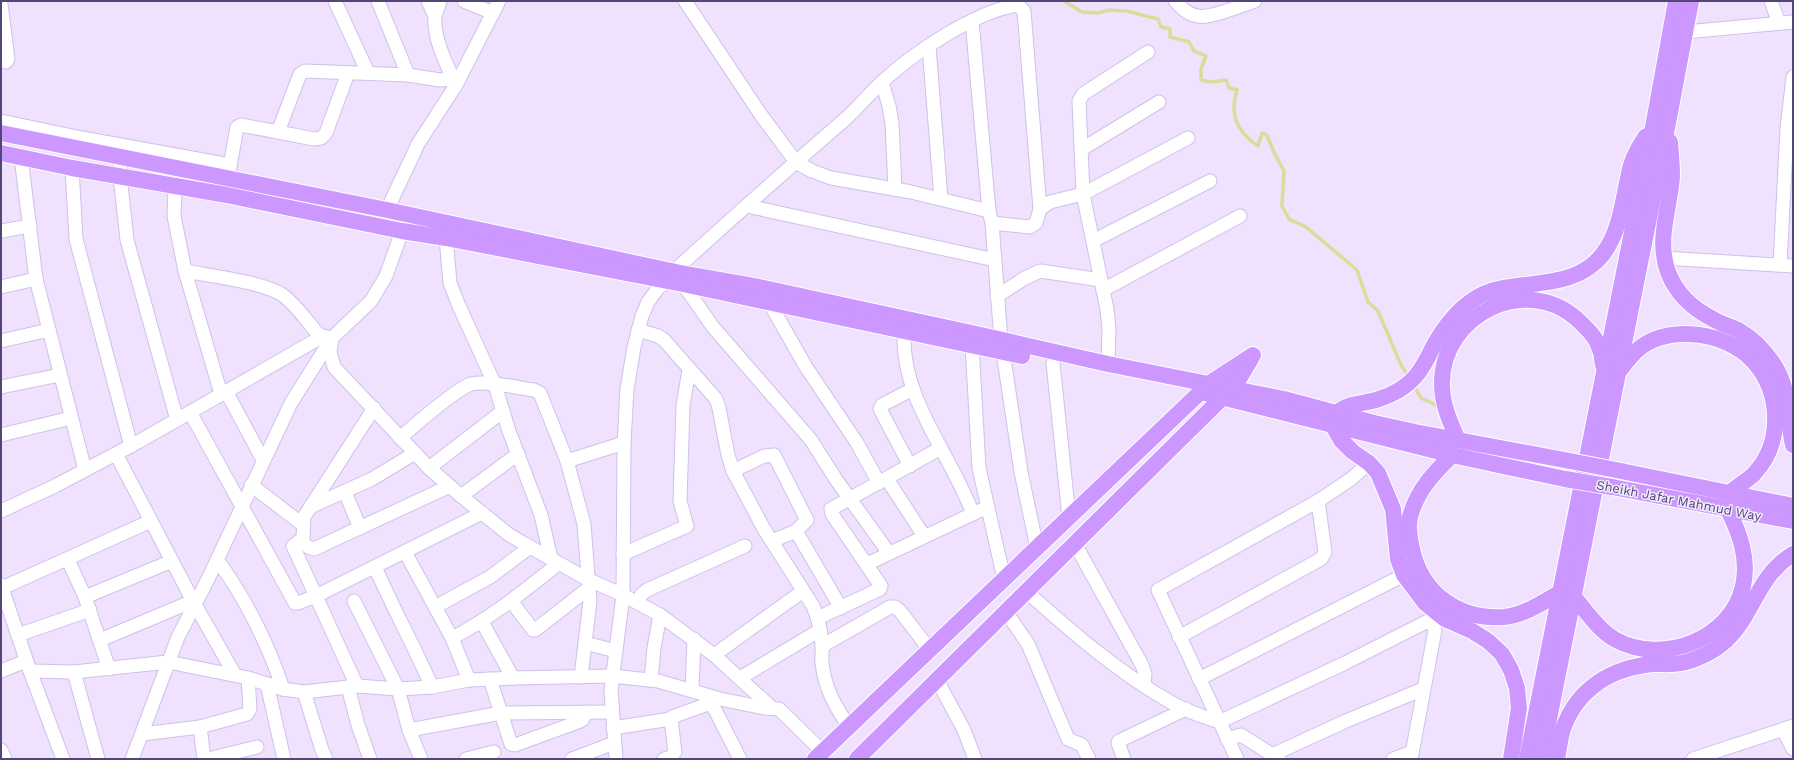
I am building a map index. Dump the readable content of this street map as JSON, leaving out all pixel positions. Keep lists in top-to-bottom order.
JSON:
{
  "streets": {
    "main road": ["Sheikh Jafar Mahmud Way"]
  }
}
